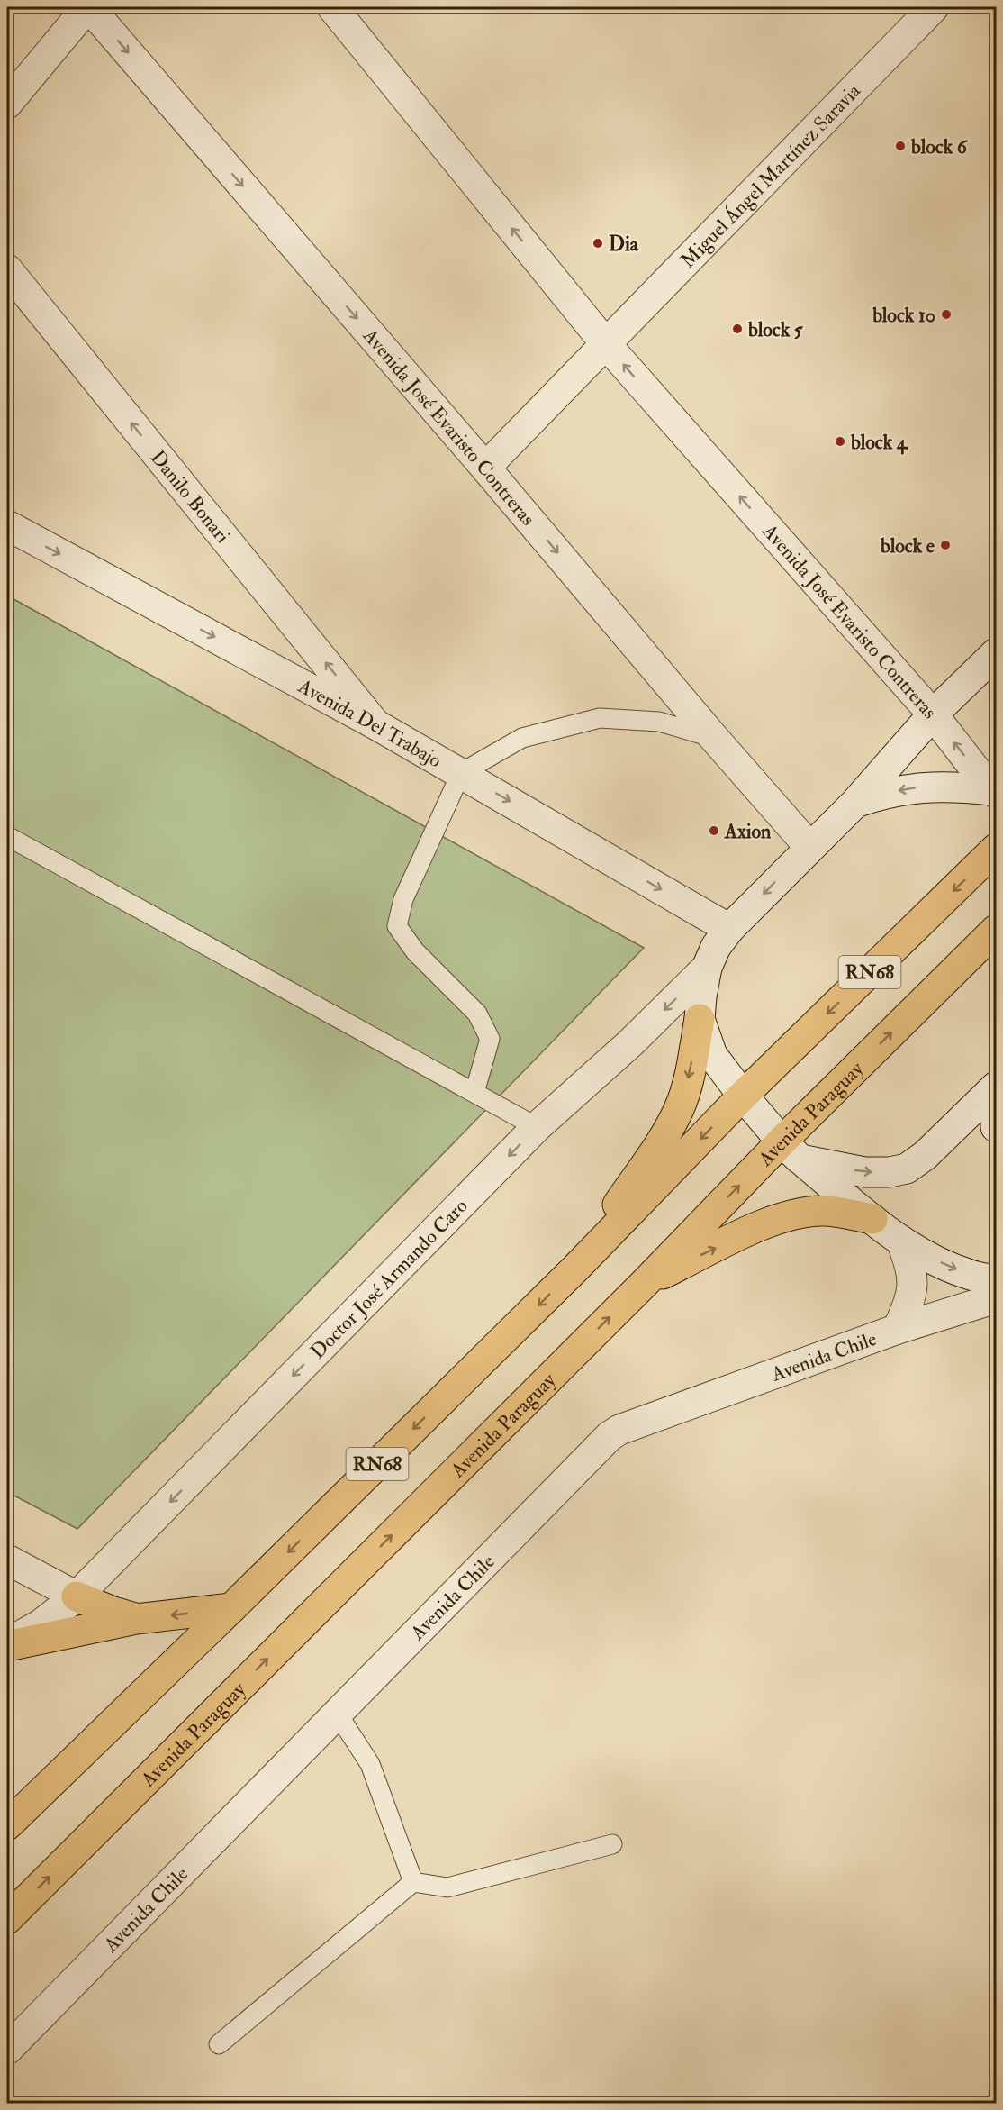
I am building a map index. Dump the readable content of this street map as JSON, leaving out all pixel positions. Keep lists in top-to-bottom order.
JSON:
{
  "streets": {
    "main road": ["RN68", "Avenida Paraguay"],
    "street": [
      "Miguel Ángel Martínez Saravia",
      "Avenida José Evaristo Contreras",
      "Danilo Bonari",
      "Avenida Del Trabajo",
      "Doctor José Armando Caro",
      "Avenida Chile"
    ]
  },
  "crossings": [
    ["Miguel Ángel Martínez Saravia", "Avenida José Evaristo Contreras"],
    ["Danilo Bonari", "Avenida Del Trabajo"]
  ],
  "one_way": ["Danilo Bonari", "Avenida Del Trabajo", "Doctor José Armando Caro"],
  "places": [
    "block 6",
    "Dia",
    "block 10",
    "block 5",
    "block 4",
    "block e",
    "Axion"
  ]
}
